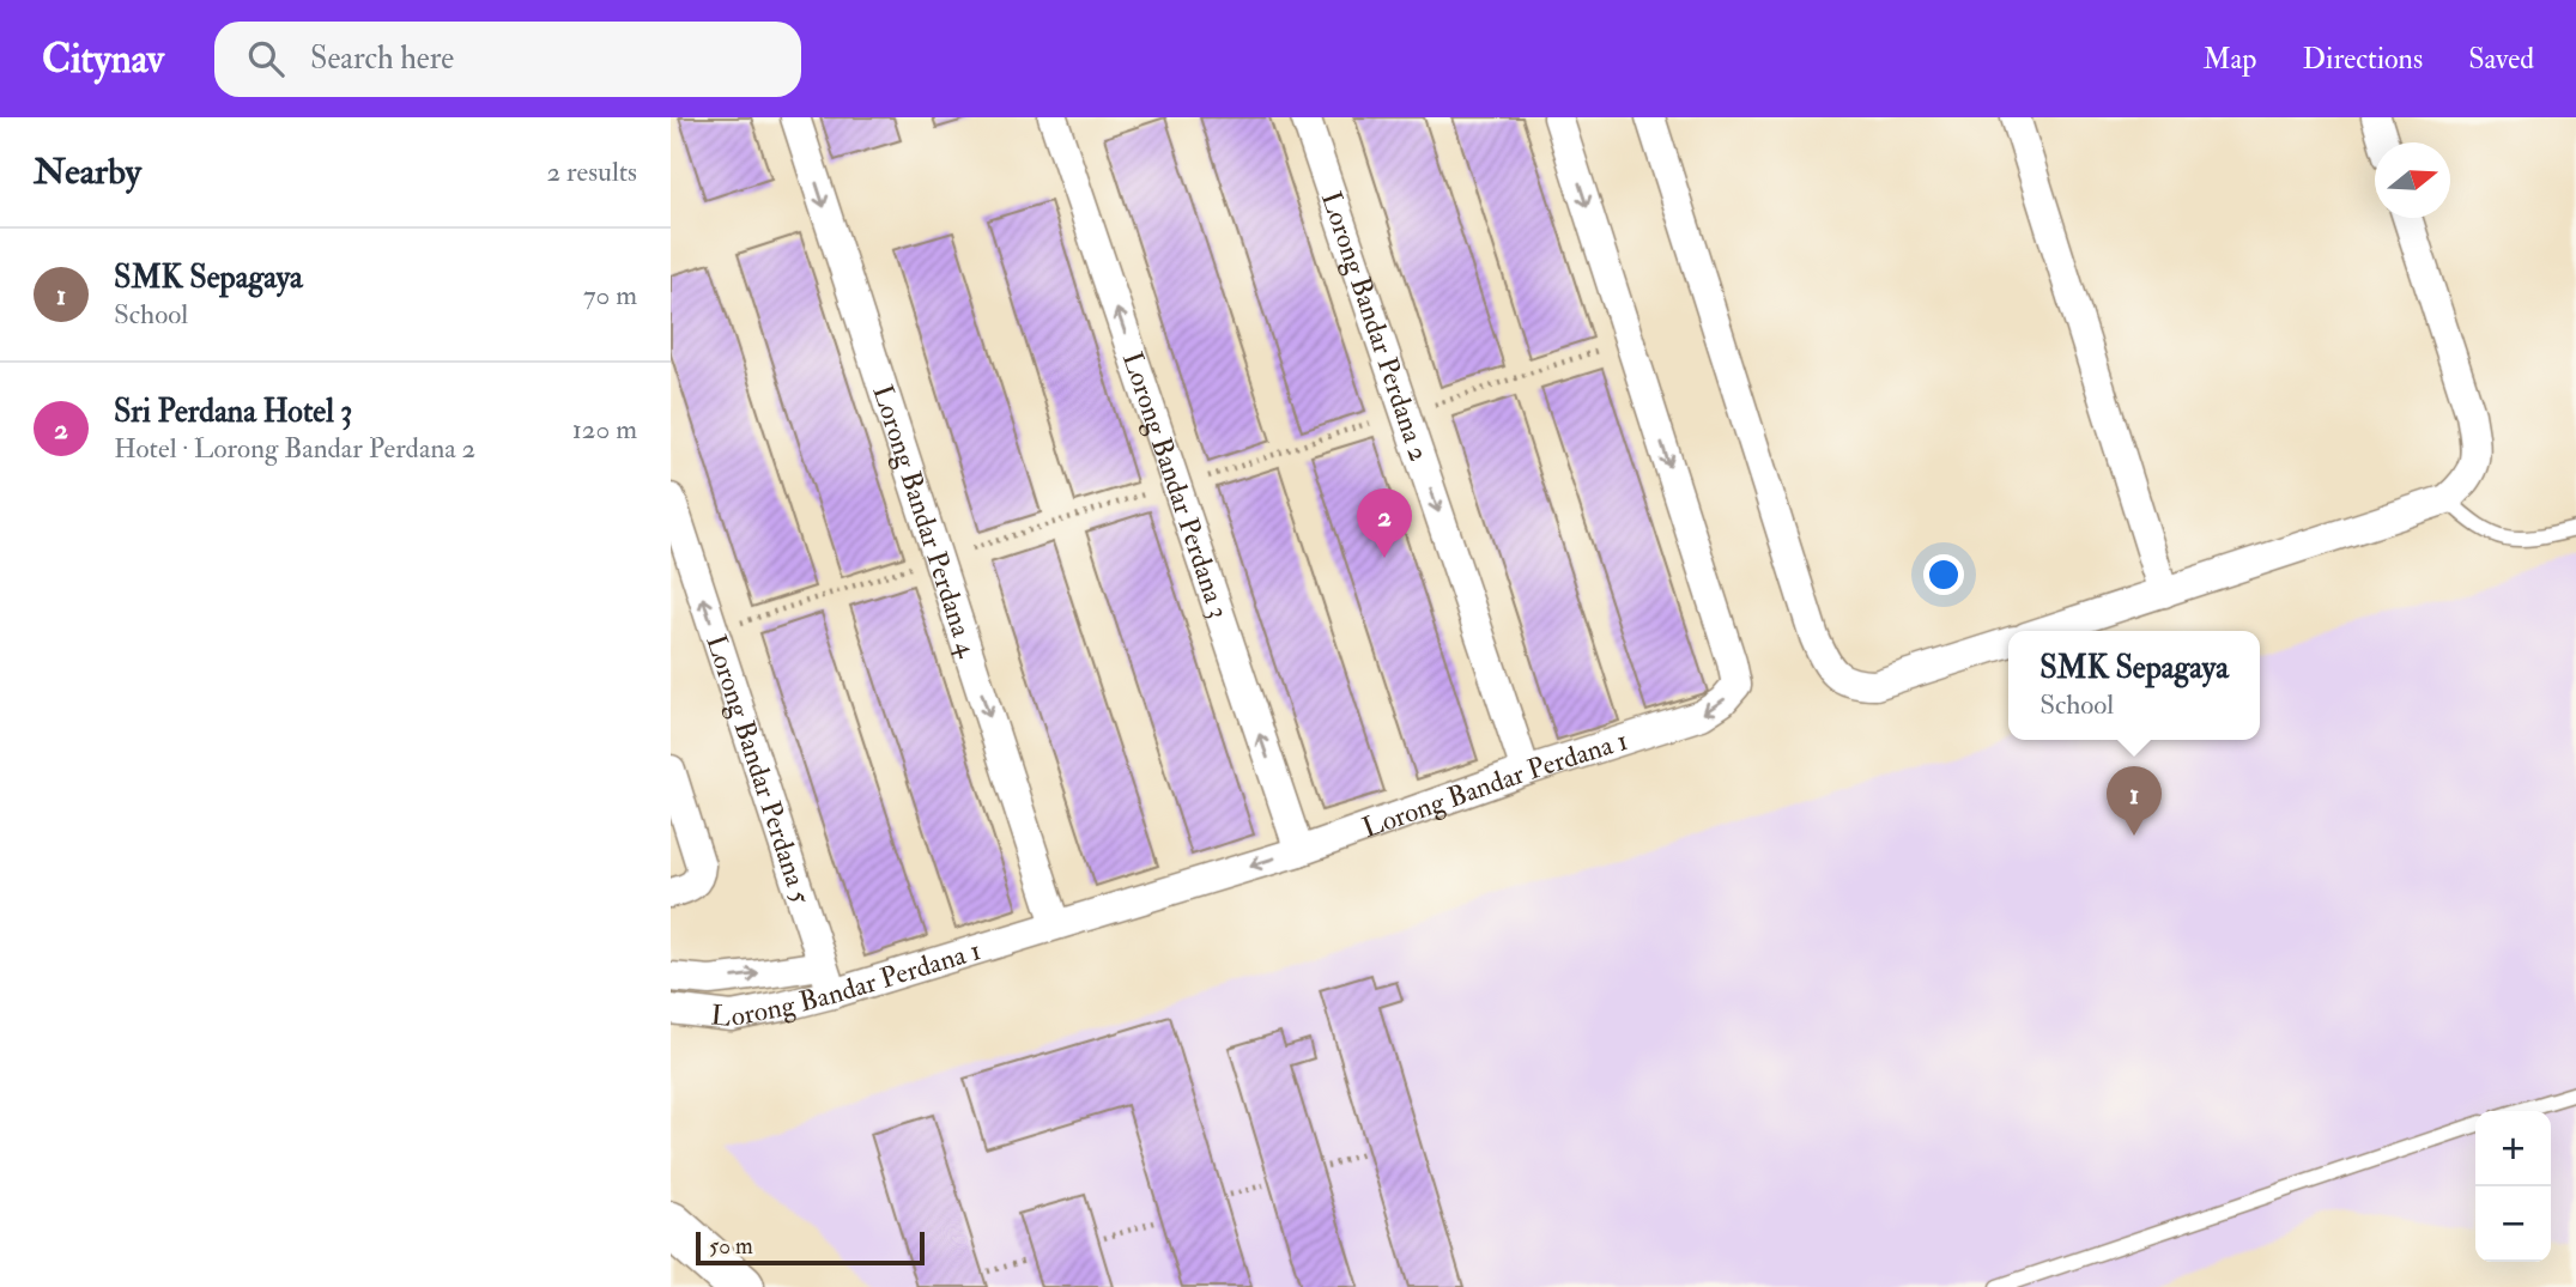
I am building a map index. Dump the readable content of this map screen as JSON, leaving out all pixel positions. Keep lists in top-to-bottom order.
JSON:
{
  "streets": {
    "street": [
      "Lorong Bandar Perdana 2",
      "Lorong Bandar Perdana 3",
      "Lorong Bandar Perdana 4",
      "Lorong Bandar Perdana 5",
      "Lorong Bandar Perdana 1"
    ]
  },
  "crossings": [
    ["Lorong Bandar Perdana 2", "Lorong Bandar Perdana 1"],
    ["Lorong Bandar Perdana 3", "Lorong Bandar Perdana 1"],
    ["Lorong Bandar Perdana 4", "Lorong Bandar Perdana 1"],
    ["Lorong Bandar Perdana 5", "Lorong Bandar Perdana 1"]
  ],
  "one_way": [
    "Lorong Bandar Perdana 2",
    "Lorong Bandar Perdana 3",
    "Lorong Bandar Perdana 4",
    "Lorong Bandar Perdana 5"
  ],
  "scale_bar": "50 m",
  "north": "right",
  "page": {
    "header": "Citynav",
    "search": "Search here",
    "nav": ["Map", "Directions", "Saved"],
    "heading": ["Nearby", "2 results"],
    "list": [
      {
        "mark": "1",
        "name": "SMK Sepagaya",
        "note": "School",
        "value": "70 m"
      },
      {
        "mark": "2",
        "name": "Sri Perdana Hotel 3",
        "note": "Hotel · Lorong Bandar Perdana 2",
        "value": "120 m"
      }
    ],
    "pins": ["2", "1"],
    "popup": ["SMK Sepagaya", "School"],
    "map_buttons": ["+", "−"],
    "scale": "50 m"
  }
}
